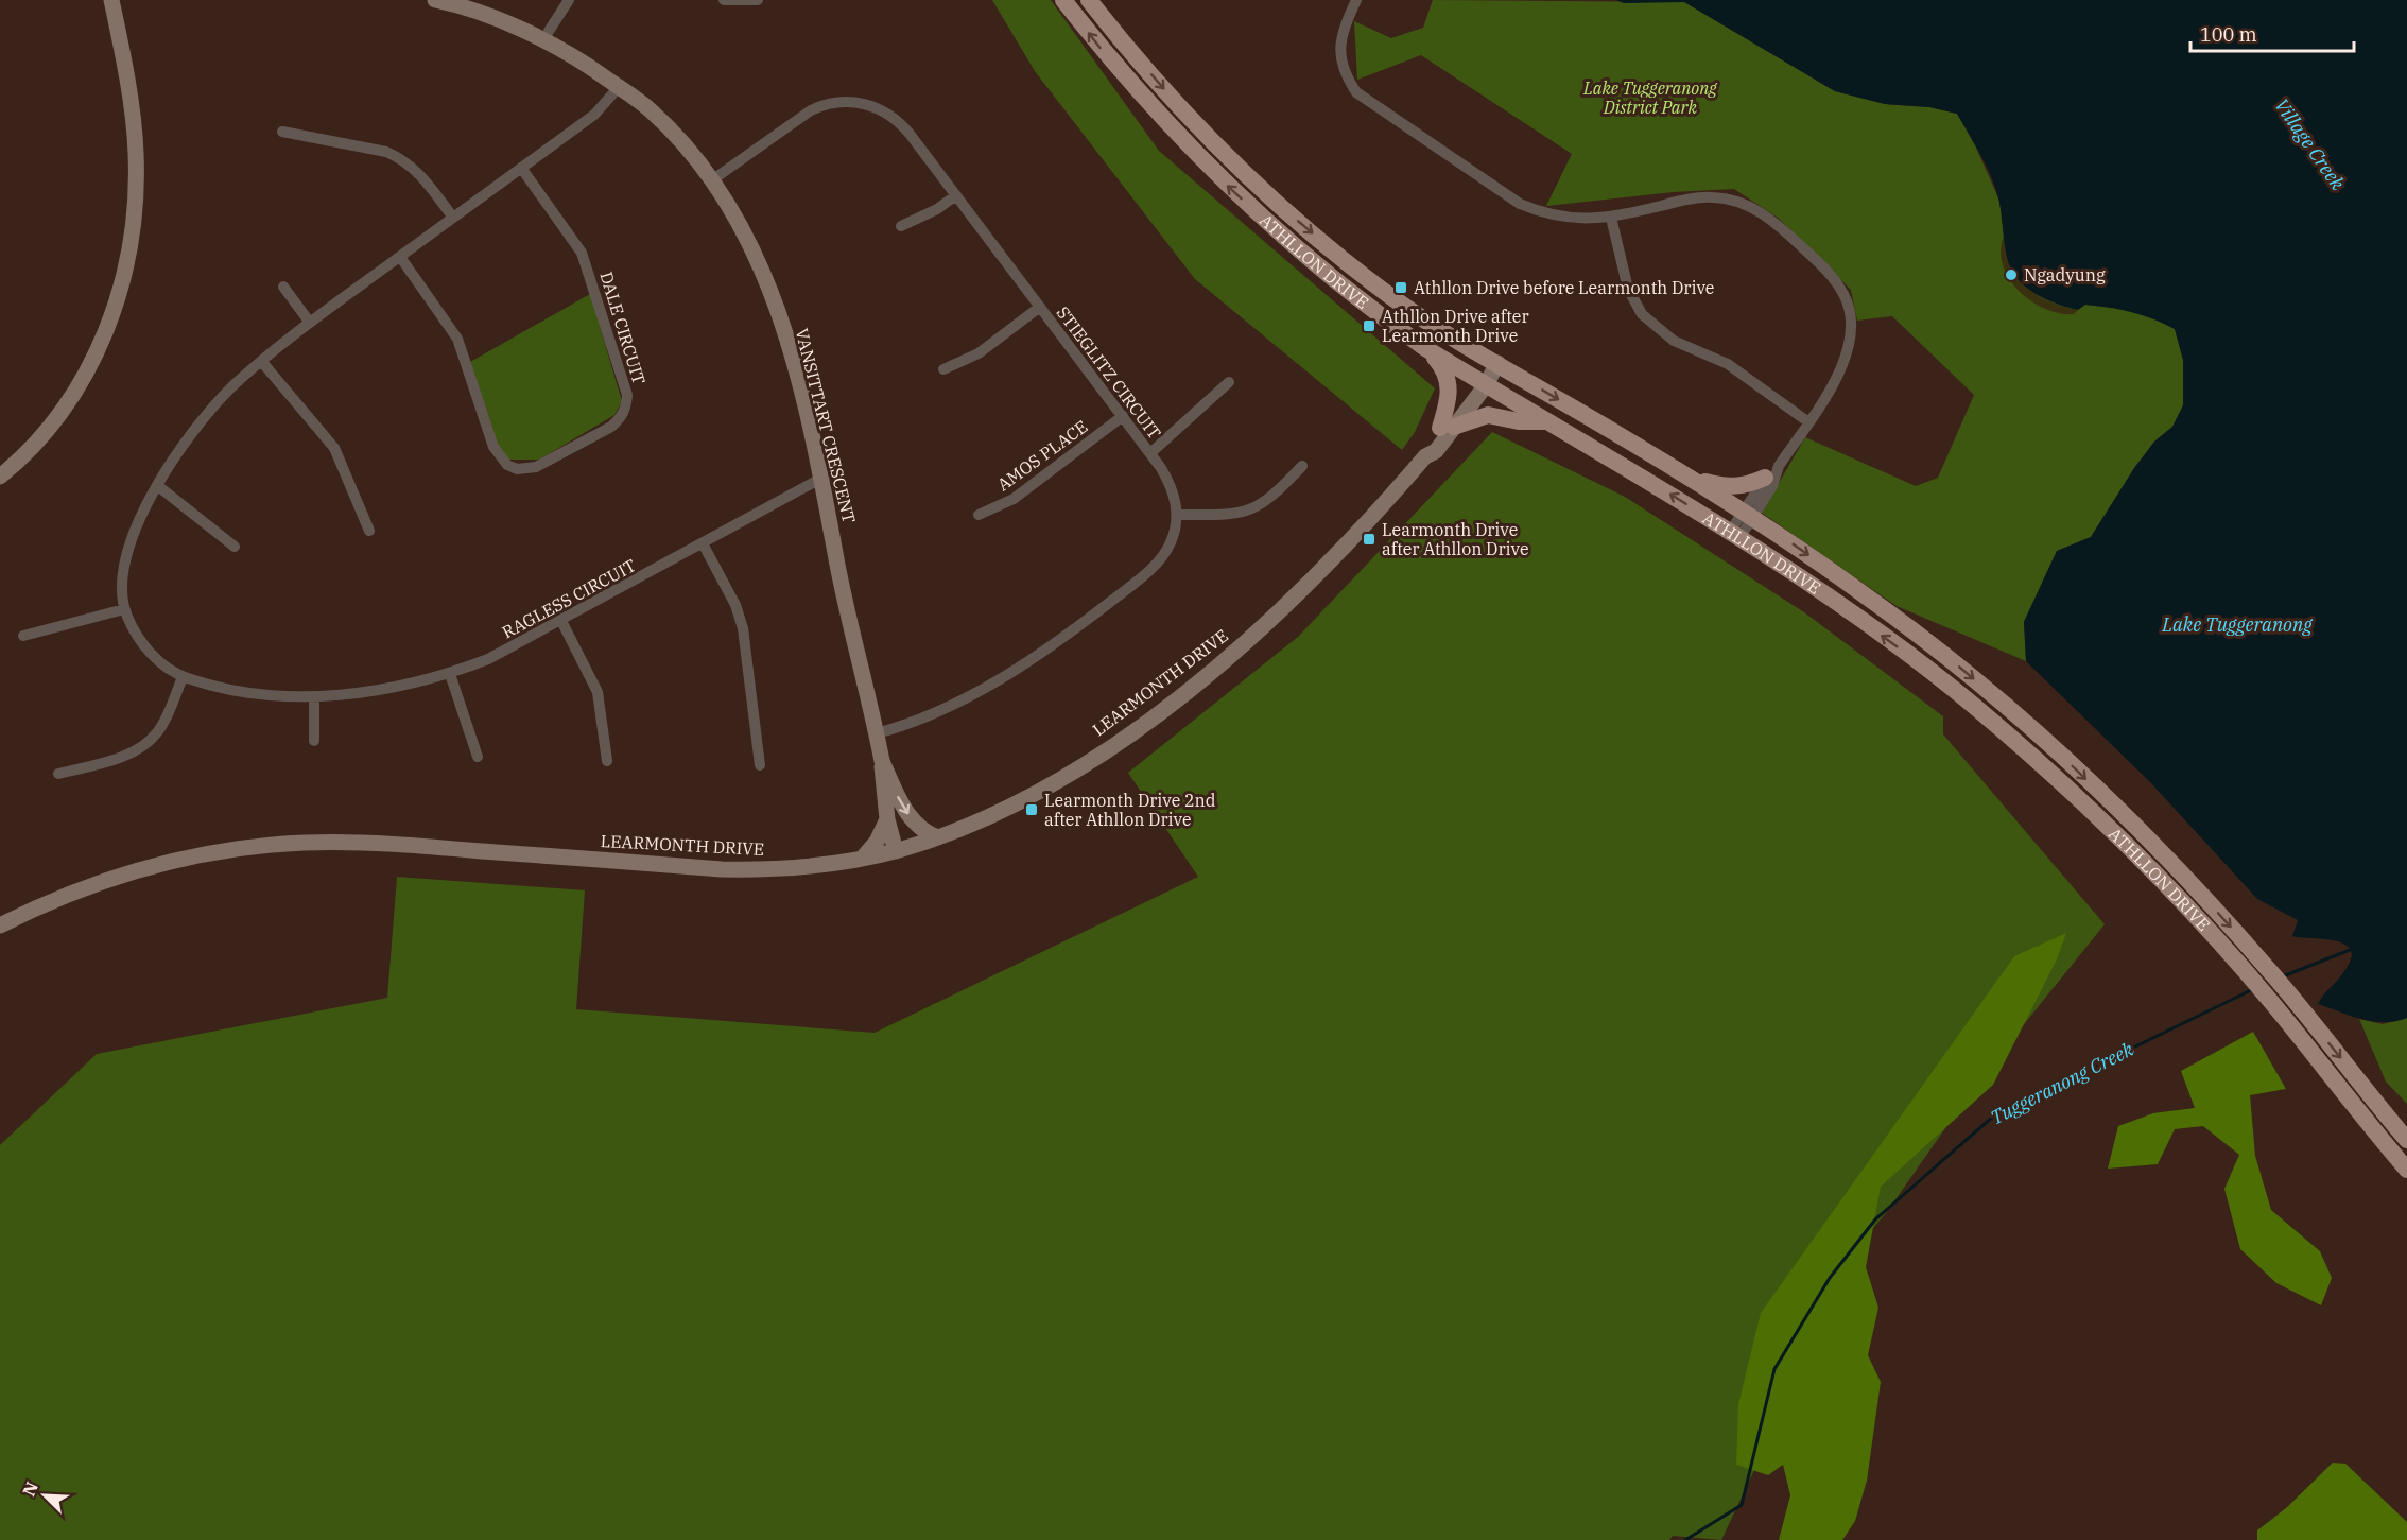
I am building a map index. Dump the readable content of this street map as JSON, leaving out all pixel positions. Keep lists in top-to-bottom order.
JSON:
{
  "streets": {
    "main road": ["ATHLLON DRIVE"],
    "street": [
      "DALE CIRCUIT",
      "STIEGLITZ CIRCUIT",
      "VANSITTART CRESCENT",
      "AMOS PLACE",
      "RAGLESS CIRCUIT",
      "LEARMONTH DRIVE"
    ]
  },
  "crossings": [
    ["ATHLLON DRIVE", "LEARMONTH DRIVE"],
    ["DALE CIRCUIT", "RAGLESS CIRCUIT"],
    ["STIEGLITZ CIRCUIT", "VANSITTART CRESCENT"],
    ["STIEGLITZ CIRCUIT", "AMOS PLACE"],
    ["VANSITTART CRESCENT", "RAGLESS CIRCUIT"],
    ["VANSITTART CRESCENT", "LEARMONTH DRIVE"]
  ],
  "water": ["Village Creek", "Lake Tuggeranong", "Tuggeranong Creek"],
  "parks": ["Lake Tuggeranong District Park"],
  "places": {
    "other": ["Ngadyung"],
    "transit": [
      "Athllon Drive before Learmonth Drive",
      "Athllon Drive after Learmonth Drive",
      "Learmonth Drive after Athllon Drive",
      "Learmonth Drive 2nd after Athllon Drive"
    ]
  },
  "scale_bar": "100 m",
  "north": "top left"
}
